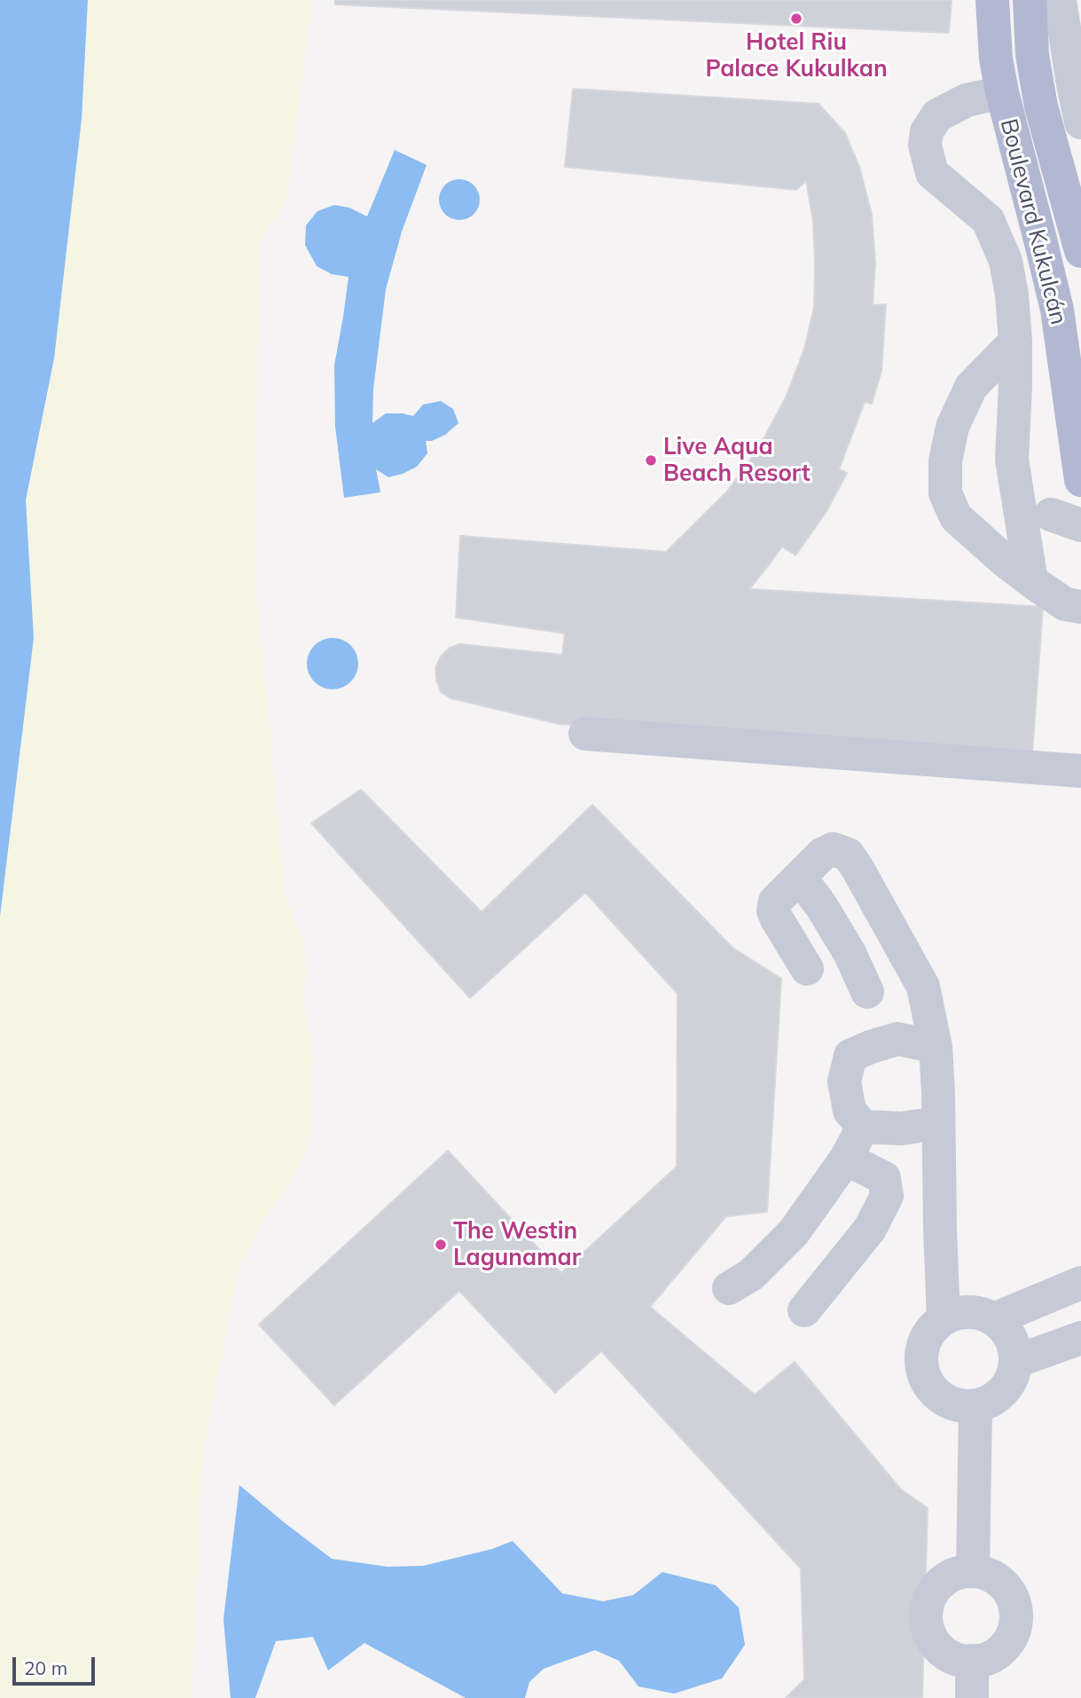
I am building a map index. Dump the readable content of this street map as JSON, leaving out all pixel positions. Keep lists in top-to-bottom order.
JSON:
{
  "streets": {
    "main road": ["Boulevard Kukulcán"]
  },
  "places": ["Hotel Riu Palace Kukulkan", "Live Aqua Beach Resort", "The Westin Lagunamar"],
  "scale_bar": "20 m"
}
